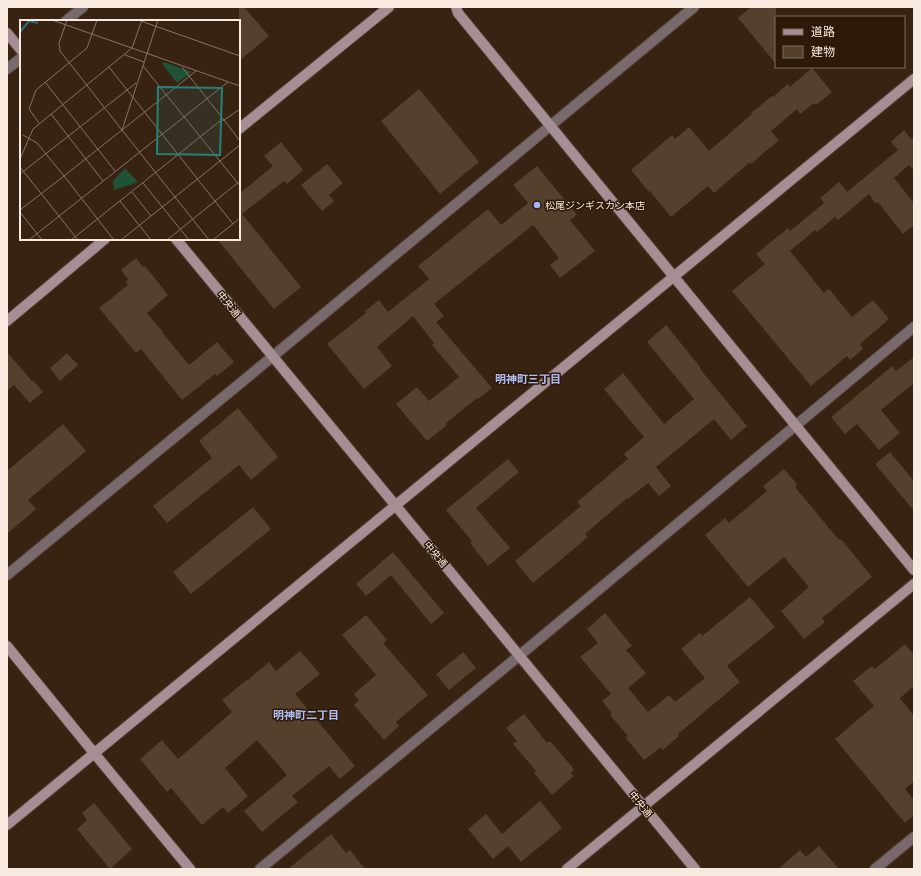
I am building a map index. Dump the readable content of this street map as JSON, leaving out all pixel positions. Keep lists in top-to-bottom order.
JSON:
{
  "streets": {
    "street": ["中央通"]
  },
  "districts": ["明神町三丁目", "明神町二丁目"],
  "places": ["松尾ジンギスカン本店"],
  "legend": ["道路", "建物"]
}
